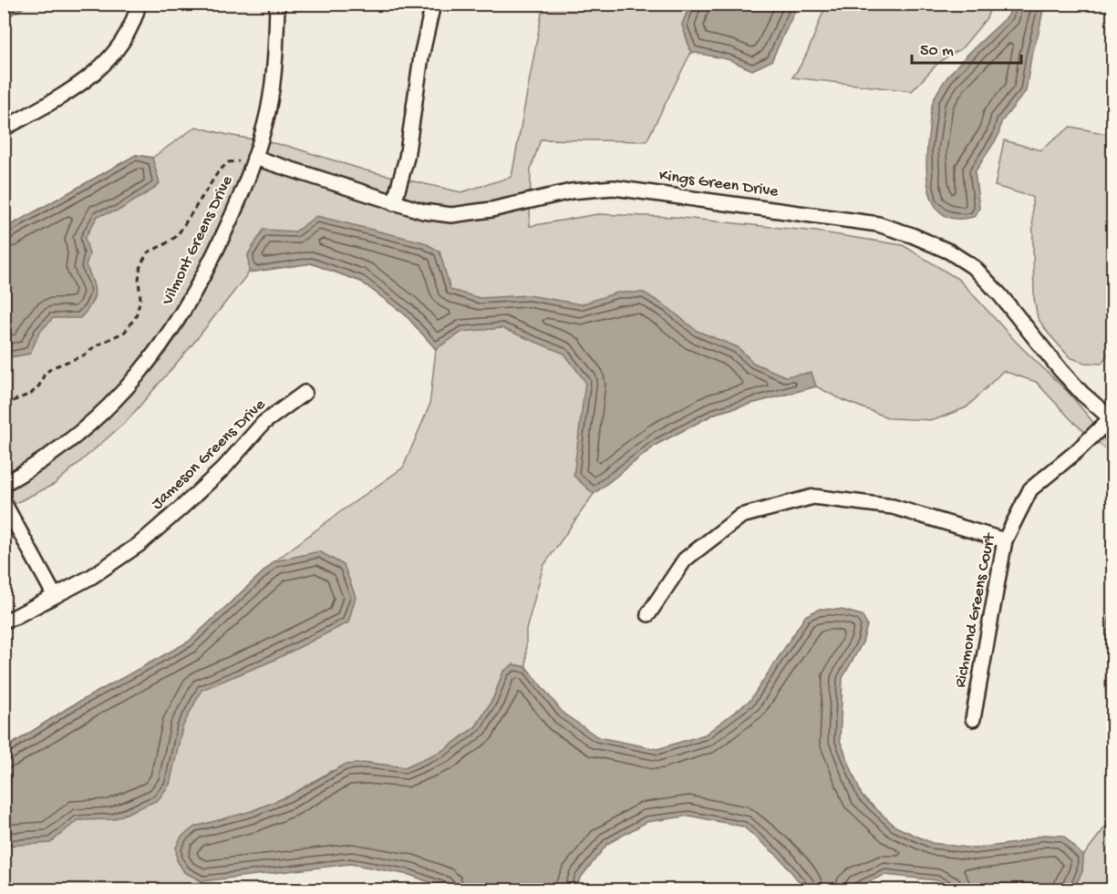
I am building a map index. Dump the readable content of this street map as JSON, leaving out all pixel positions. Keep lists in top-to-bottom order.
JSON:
{
  "streets": {
    "street": [
      "Kings Green Drive",
      "Vilmont Greens Drive",
      "Jameson Greens Drive",
      "Richmond Greens Court"
    ]
  },
  "crossings": [
    ["Kings Green Drive", "Vilmont Greens Drive"],
    ["Kings Green Drive", "Richmond Greens Court"]
  ],
  "scale_bar": "50 m"
}
